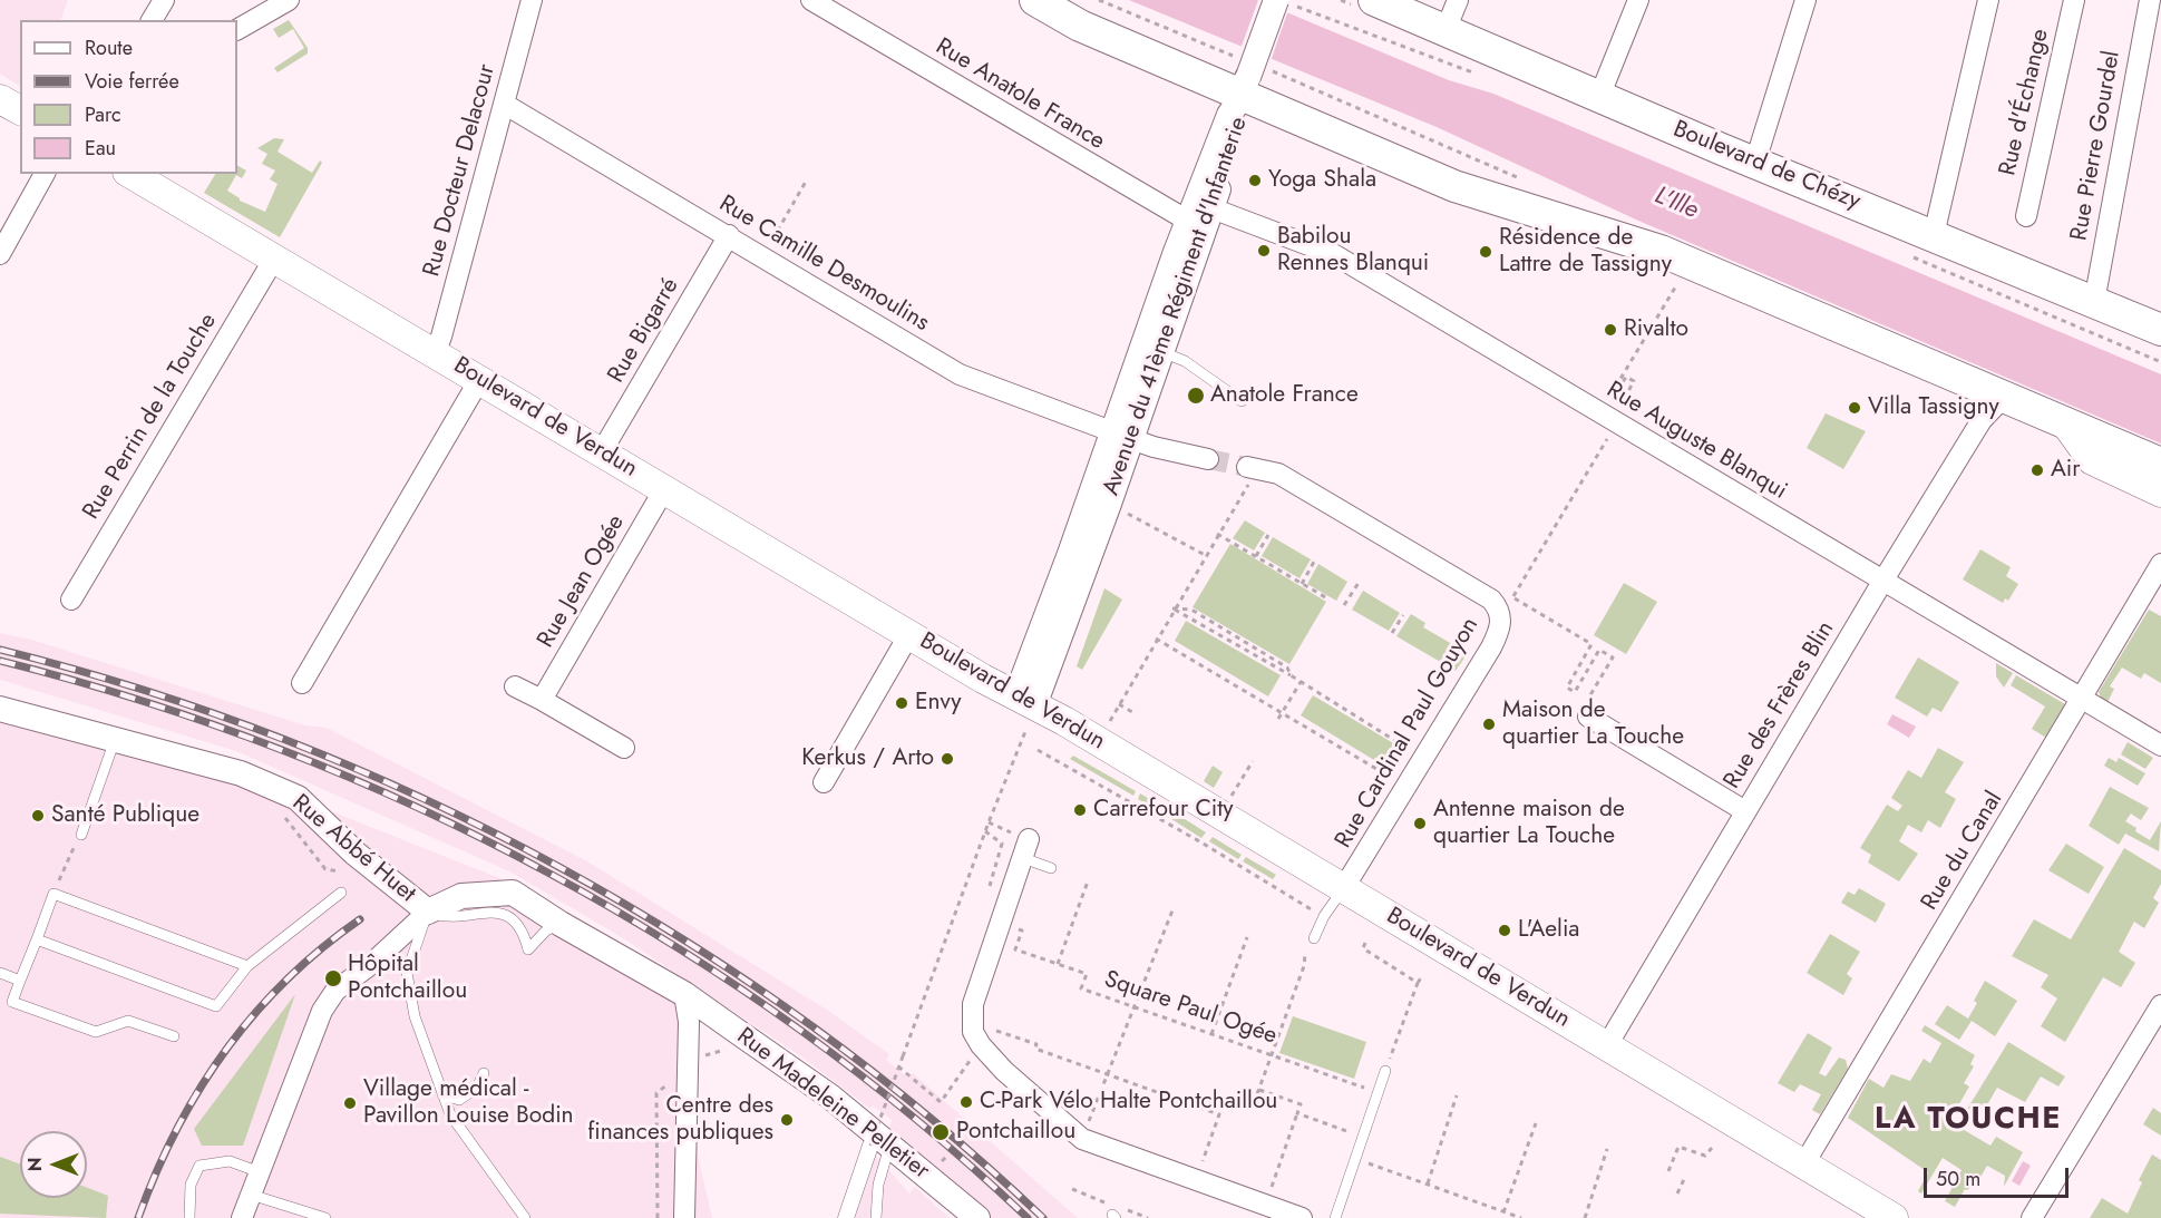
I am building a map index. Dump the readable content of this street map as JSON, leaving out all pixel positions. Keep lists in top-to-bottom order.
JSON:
{
  "streets": {
    "main road": ["Boulevard de Chézy", "Boulevard de Verdun"],
    "street": [
      "Rue Anatole France",
      "Rue d'Échange",
      "Rue Pierre Gourdel",
      "Rue Docteur Delacour",
      "Rue Camille Desmoulins",
      "Avenue du 41ème Régiment d'Infanterie",
      "Rue Bigarré",
      "Rue Perrin de la Touche",
      "Rue Auguste Blanqui",
      "Rue Jean Ogée",
      "Rue des Frères Blin",
      "Rue Cardinal Paul Gouyon",
      "Rue Abbé Huet",
      "Rue du Canal",
      "Rue Madeleine Pelletier"
    ],
    "path": ["Square Paul Ogée"]
  },
  "crossings": [
    ["Rue Anatole France", "Avenue du 41ème Régiment d'Infanterie"],
    ["Rue Anatole France", "Rue Auguste Blanqui"],
    ["Rue Pierre Gourdel", "Boulevard de Chézy"],
    ["Rue Docteur Delacour", "Rue Camille Desmoulins"],
    ["Rue Docteur Delacour", "Boulevard de Verdun"],
    ["Rue Camille Desmoulins", "Avenue du 41ème Régiment d'Infanterie"],
    ["Rue Camille Desmoulins", "Rue Bigarré"],
    ["Avenue du 41ème Régiment d'Infanterie", "Boulevard de Verdun"],
    ["Avenue du 41ème Régiment d'Infanterie", "Rue Auguste Blanqui"],
    ["Rue Bigarré", "Boulevard de Verdun"],
    ["Rue Perrin de la Touche", "Boulevard de Verdun"],
    ["Boulevard de Verdun", "Rue Jean Ogée"],
    ["Boulevard de Verdun", "Rue des Frères Blin"],
    ["Boulevard de Verdun", "Rue Cardinal Paul Gouyon"],
    ["Boulevard de Verdun", "Rue du Canal"],
    ["Rue Auguste Blanqui", "Rue des Frères Blin"],
    ["Rue Auguste Blanqui", "Rue du Canal"],
    ["Rue Abbé Huet", "Rue Madeleine Pelletier"]
  ],
  "districts": ["LA TOUCHE"],
  "water": ["L'Ille"],
  "places": [
    "Yoga Shala",
    "Babilou Rennes Blanqui",
    "Résidence de Lattre de Tassigny",
    "Rivalto",
    "Anatole France",
    "Villa Tassigny",
    "Air",
    "Envy",
    "Maison de quartier La Touche",
    "Kerkus / Arto",
    "Carrefour City",
    "Santé Publique",
    "Antenne maison de quartier La Touche",
    "L'Aelia",
    "Hôpital Pontchaillou",
    "C-Park Vélo Halte Pontchaillou",
    "Village médical - Pavillon Louise Bodin",
    "Centre des finances publiques",
    "Pontchaillou"
  ],
  "legend": [
    "Route",
    "Voie ferrée",
    "Parc",
    "Eau"
  ],
  "scale_bar": "50 m",
  "north": "left"
}
